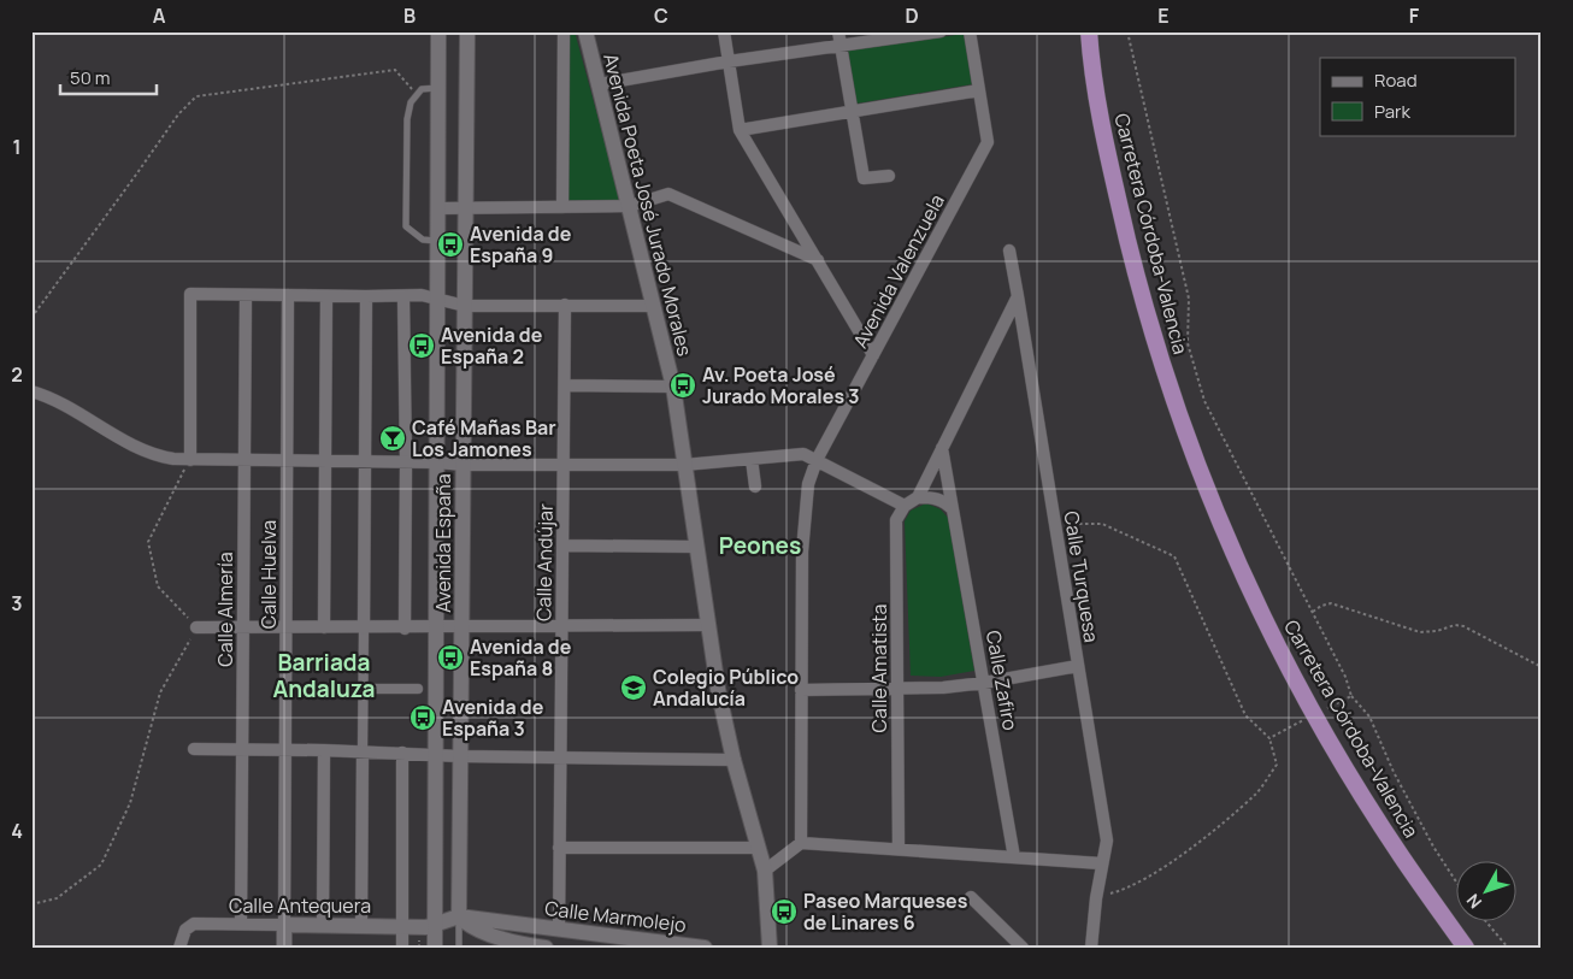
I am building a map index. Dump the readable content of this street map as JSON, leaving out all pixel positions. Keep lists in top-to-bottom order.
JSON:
{
  "streets": {
    "highway": ["Carretera Córdoba-Valencia"],
    "main road": [
      "Avenida Poeta José Jurado Morales",
      "Avenida España",
      "Calle Antequera",
      "Calle Marmolejo"
    ],
    "street": [
      "Avenida Valenzuela",
      "Calle Andújar",
      "Calle Huelva",
      "Calle Turquesa",
      "Calle Almería",
      "Calle Amatista",
      "Calle Zafiro"
    ]
  },
  "crossings": [
    ["Avenida España", "Calle Antequera"],
    ["Avenida España", "Calle Marmolejo"],
    ["Calle Andújar", "Calle Marmolejo"],
    ["Calle Huelva", "Calle Antequera"],
    ["Calle Almería", "Calle Antequera"]
  ],
  "districts": ["Peones", "Barriada Andaluza"],
  "places": {
    "bus stop": [
      "Avenida de España 9",
      "Avenida de España 2",
      "Av. Poeta José Jurado Morales 3",
      "Avenida de España 8",
      "Avenida de España 3",
      "Paseo Marqueses de Linares 6"
    ],
    "bar": ["Café Mañas Bar Los Jamones"],
    "school or university": ["Colegio Público Andalucía"]
  },
  "legend": ["Road", "Park"],
  "scale_bar": "50 m",
  "north": "bottom left",
  "grid": {
    "columns": [
      "A",
      "B",
      "C",
      "D",
      "E",
      "F"
    ],
    "rows": [
      "1",
      "2",
      "3",
      "4"
    ]
  }
}
